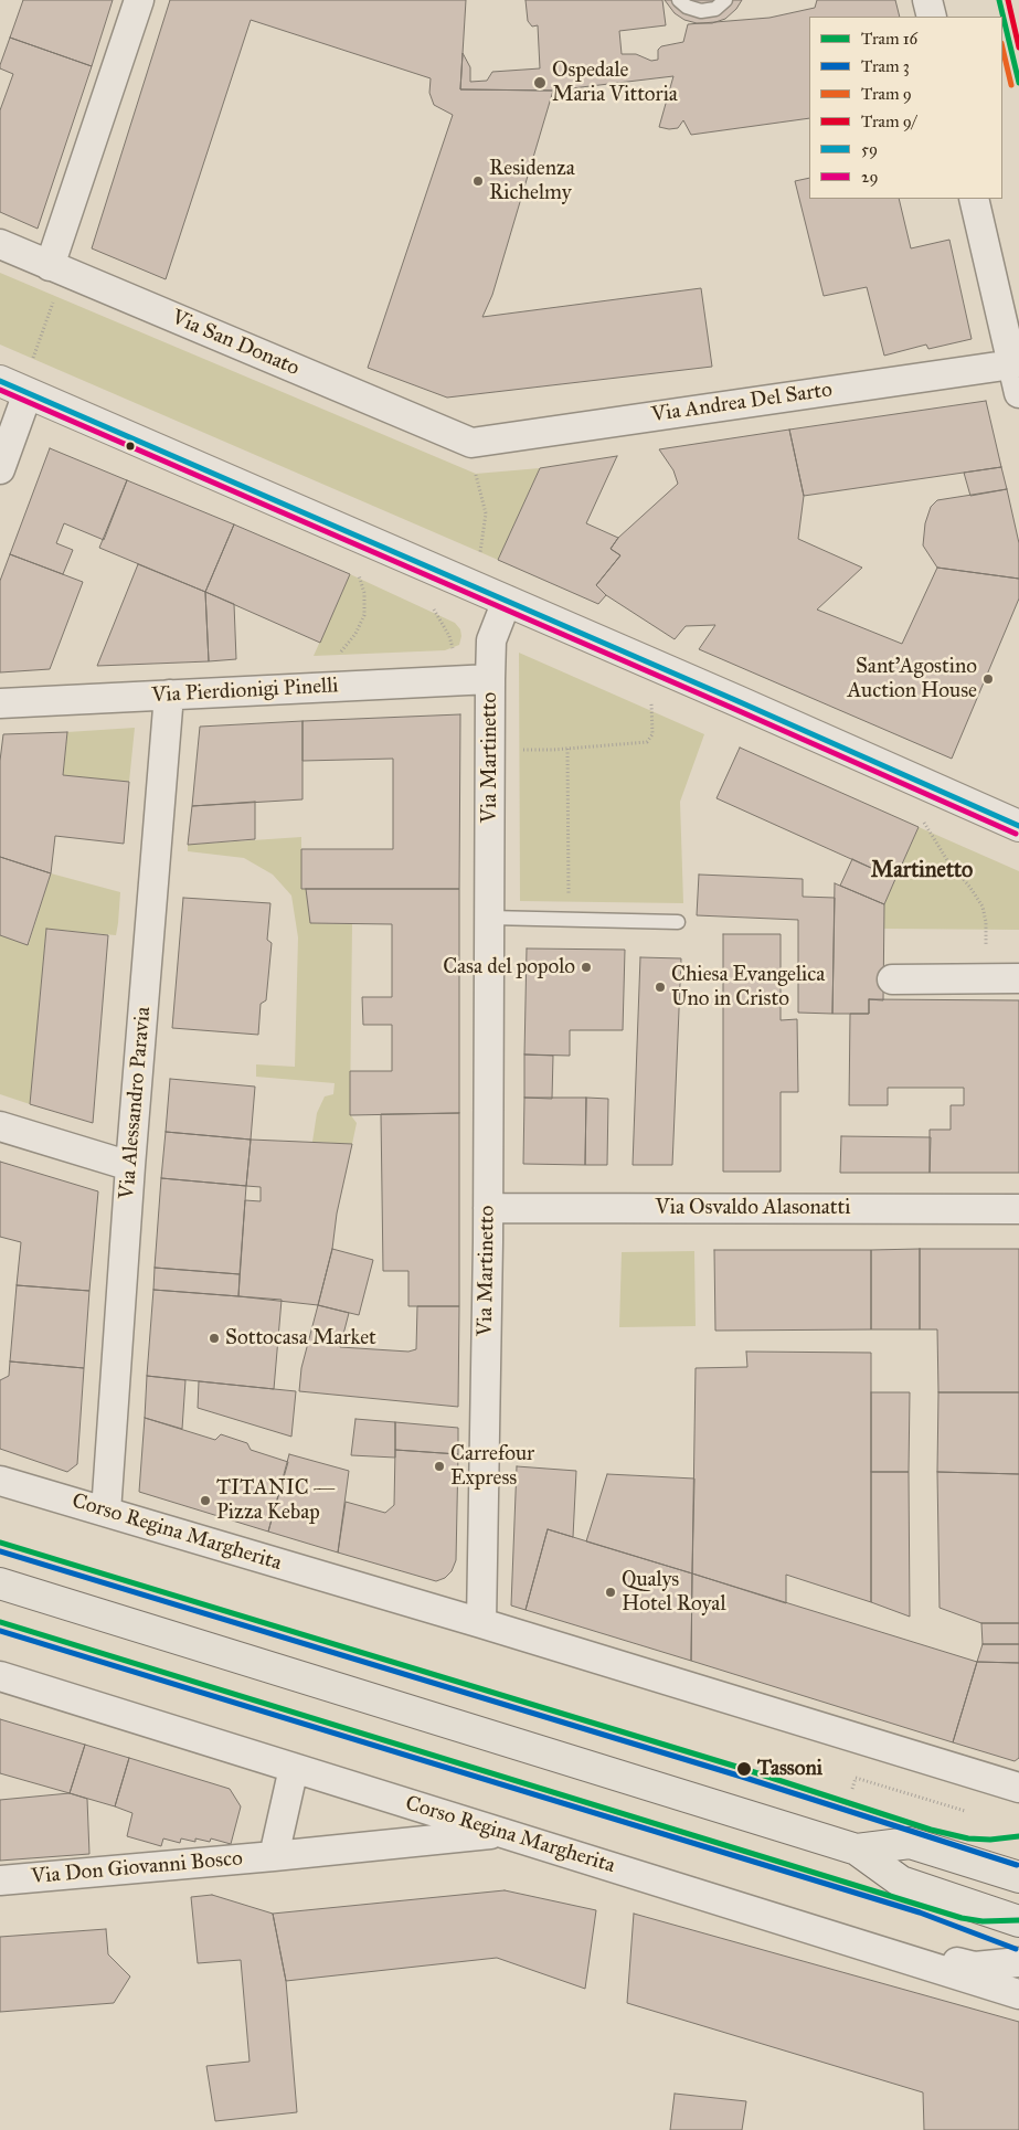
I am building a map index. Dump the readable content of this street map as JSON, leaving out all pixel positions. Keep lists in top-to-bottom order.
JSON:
{
  "streets": {
    "street": [
      "Via San Donato",
      "Via Andrea Del Sarto",
      "Via Pierdionigi Pinelli",
      "Via Martinetto",
      "Via Alessandro Paravia",
      "Via Osvaldo Alasonatti",
      "Corso Regina Margherita",
      "Via Don Giovanni Bosco"
    ]
  },
  "crossings": [
    ["Via San Donato", "Via Andrea Del Sarto"],
    ["Via Pierdionigi Pinelli", "Via Martinetto"],
    ["Via Pierdionigi Pinelli", "Via Alessandro Paravia"],
    ["Via Martinetto", "Via Osvaldo Alasonatti"],
    ["Via Martinetto", "Corso Regina Margherita"],
    ["Via Alessandro Paravia", "Corso Regina Margherita"],
    ["Corso Regina Margherita", "Via Don Giovanni Bosco"]
  ],
  "districts": ["Martinetto"],
  "places": [
    "Ospedale Maria Vittoria",
    "Residenza Richelmy",
    "Sant'Agostino Auction House",
    "Casa del popolo",
    "Chiesa Evangelica Uno in Cristo",
    "Sottocasa Market",
    "Carrefour Express",
    "TITANIC — Pizza Kebap",
    "Qualys Hotel Royal",
    "Tassoni"
  ],
  "lines": [
    "tram line 16",
    "tram line 9/",
    "tram line 9",
    "transit line 59",
    "transit line 29",
    "tram line 3"
  ],
  "legend": [
    "Tram 16",
    "Tram 3",
    "Tram 9",
    "Tram 9/",
    "59",
    "29"
  ]
}
